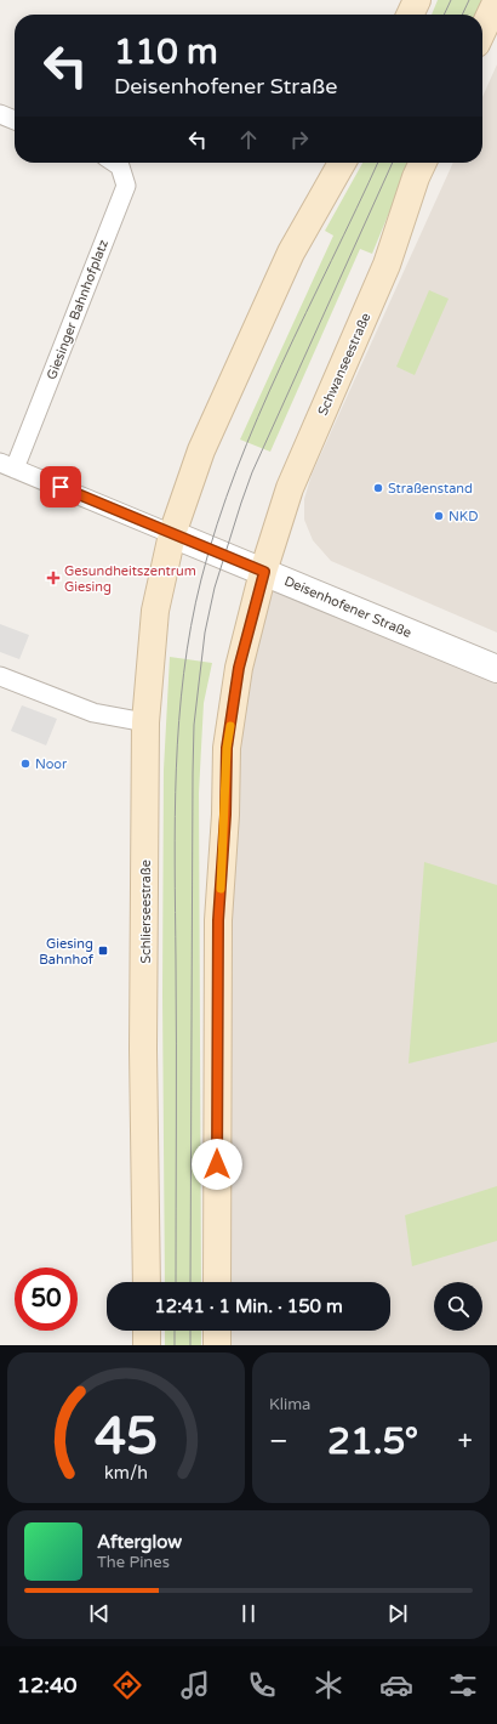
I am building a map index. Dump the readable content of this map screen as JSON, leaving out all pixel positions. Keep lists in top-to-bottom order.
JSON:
{
  "streets": {
    "main road": ["Schwanseestraße", "Schlierseestraße"],
    "street": ["Deisenhofener Straße"],
    "lane": ["Giesinger Bahnhofplatz"]
  },
  "crossings": [
    ["Giesinger Bahnhofplatz", "Deisenhofener Straße"],
    ["Giesinger Bahnhofplatz", "Schlierseestraße"],
    ["Schwanseestraße", "Deisenhofener Straße"],
    ["Deisenhofener Straße", "Schlierseestraße"]
  ],
  "places": {
    "other": ["Straßenstand", "NKD", "Noor"],
    "health": ["Gesundheitszentrum Giesing"],
    "transit": ["Giesing Bahnhof"]
  },
  "page": {
    "turn": ["110 m", "Deisenhofener Straße"],
    "limit": "50",
    "trip": "12:41 · 1 Min. · 150 m",
    "tile": "Klima",
    "heat": ["−", "21.5°", "+"],
    "song": ["Afterglow", "The Pines"],
    "tabs": "12:40",
    "gauge": ["45", "km/h"]
  }
}
